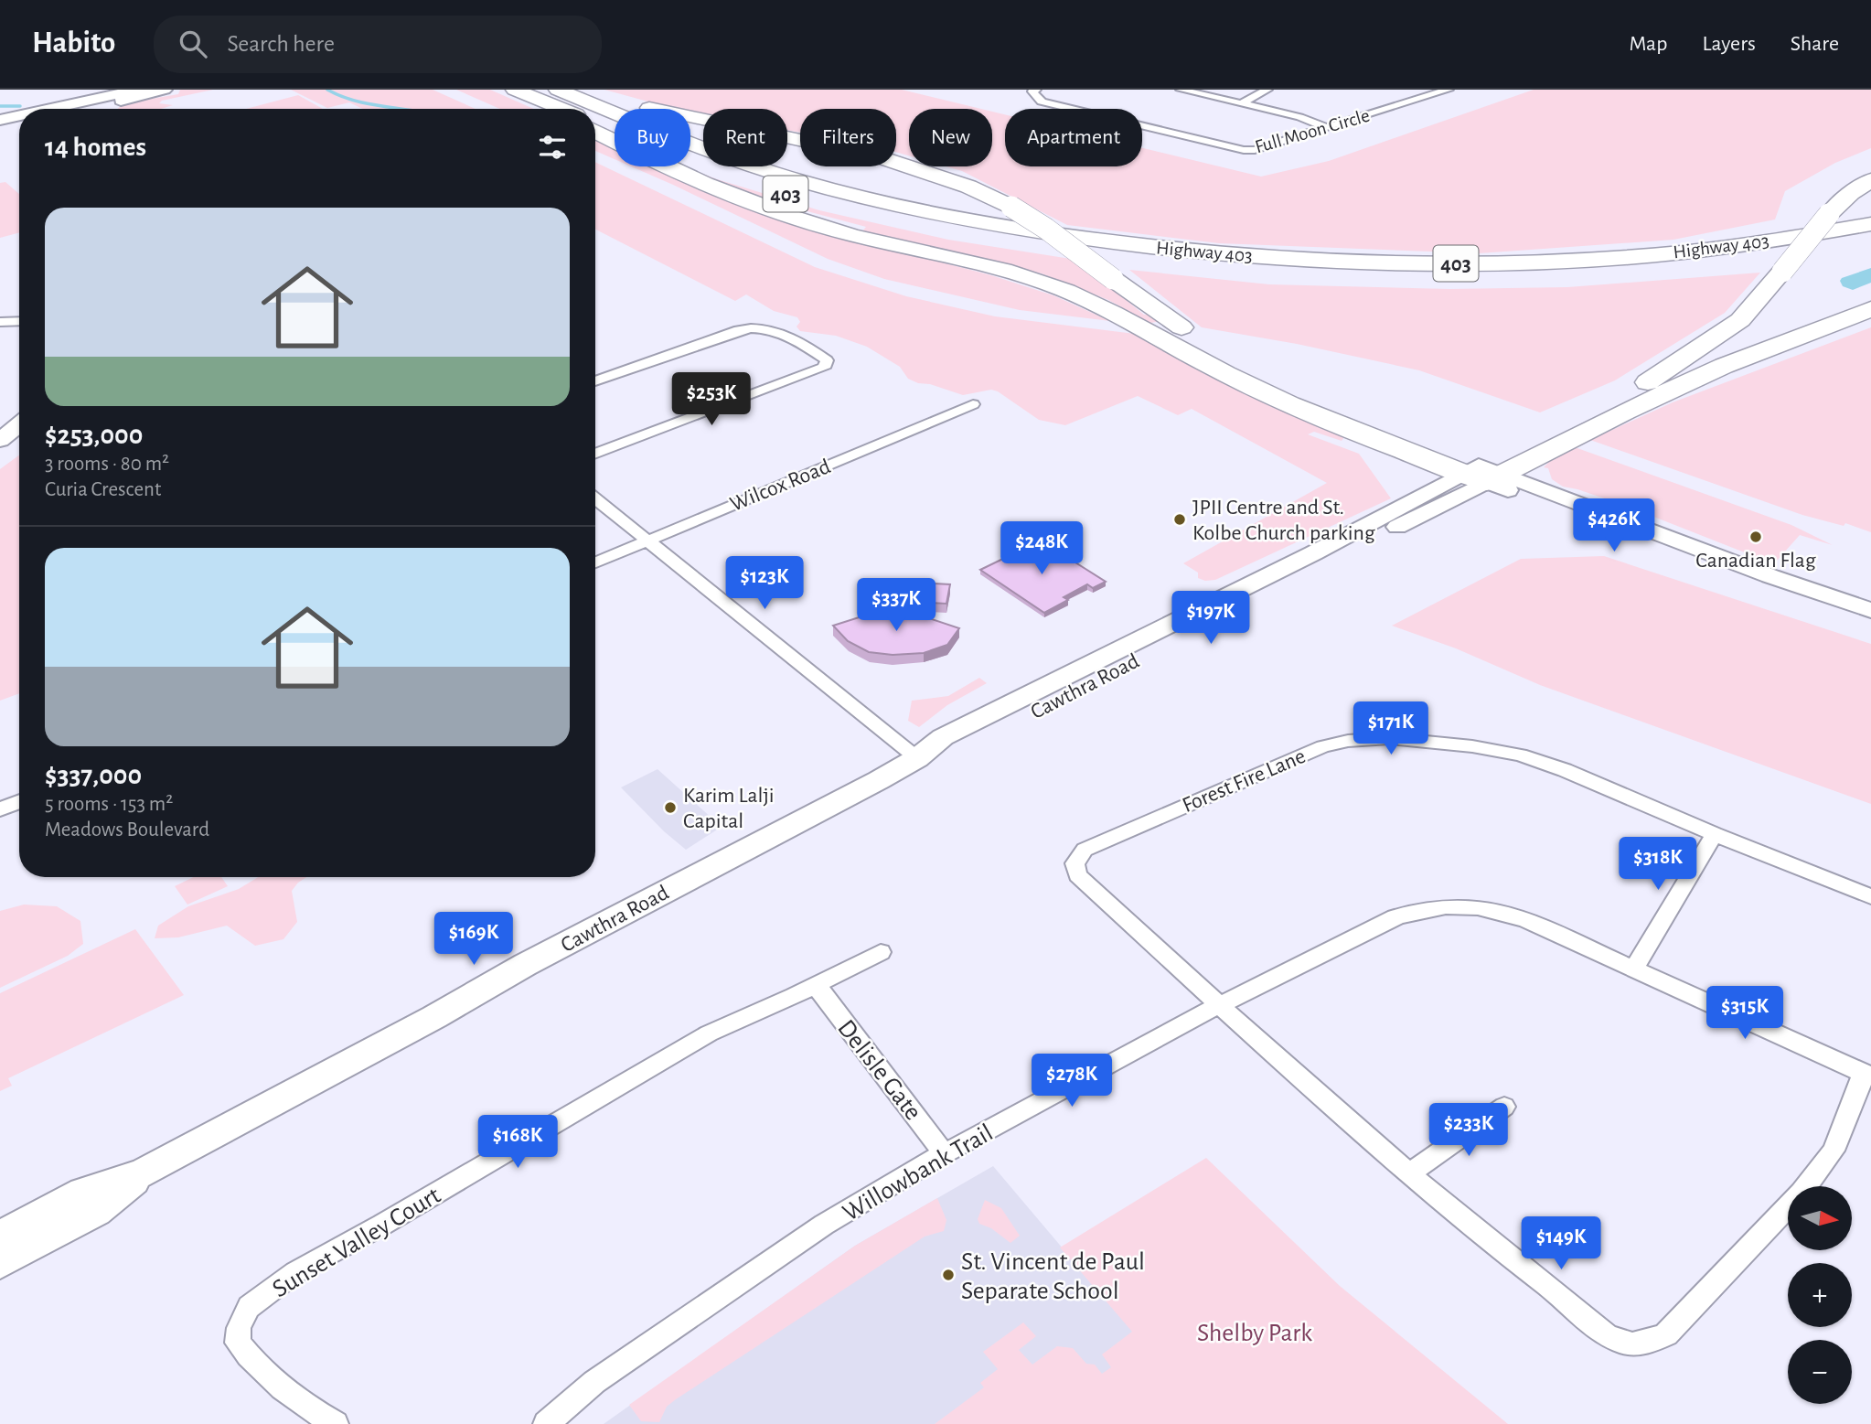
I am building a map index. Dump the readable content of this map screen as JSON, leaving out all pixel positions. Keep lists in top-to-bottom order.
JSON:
{
  "streets": {
    "highway": ["403", "Highway 403"],
    "main road": ["Cawthra Road"],
    "street": [
      "Full Moon Circle",
      "Wilcox Road",
      "Forest Fire Lane",
      "Delisle Gate",
      "Willowbank Trail",
      "Sunset Valley Court"
    ]
  },
  "crossings": [
    ["Forest Fire Lane", "Willowbank Trail"],
    ["Delisle Gate", "Willowbank Trail"],
    ["Delisle Gate", "Sunset Valley Court"]
  ],
  "parks": ["Shelby Park"],
  "places": [
    "JPII Centre and St. Kolbe Church parking",
    "Canadian Flag",
    "Karim Lalji Capital",
    "St. Vincent de Paul Separate School"
  ],
  "north": "right",
  "page": {
    "header": "Habito",
    "search": "Search here",
    "nav": ["Map", "Layers", "Share"],
    "chip": [
      "Buy",
      "Rent",
      "Filters",
      "New",
      "Apartment"
    ],
    "heading": "14 homes",
    "list": [
      {
        "name": "$253,000",
        "note": "3 rooms · 80 m² · Curia Crescent"
      },
      {
        "name": "$337,000",
        "note": "5 rooms · 153 m² · Meadows Boulevard"
      }
    ],
    "price": [
      "$253K",
      "$426K",
      "$248K",
      "$123K",
      "$337K",
      "$197K",
      "$171K",
      "$318K",
      "$169K",
      "$315K",
      "$278K",
      "$233K",
      "$168K",
      "$149K"
    ],
    "map_buttons": ["+", "−"]
  }
}
